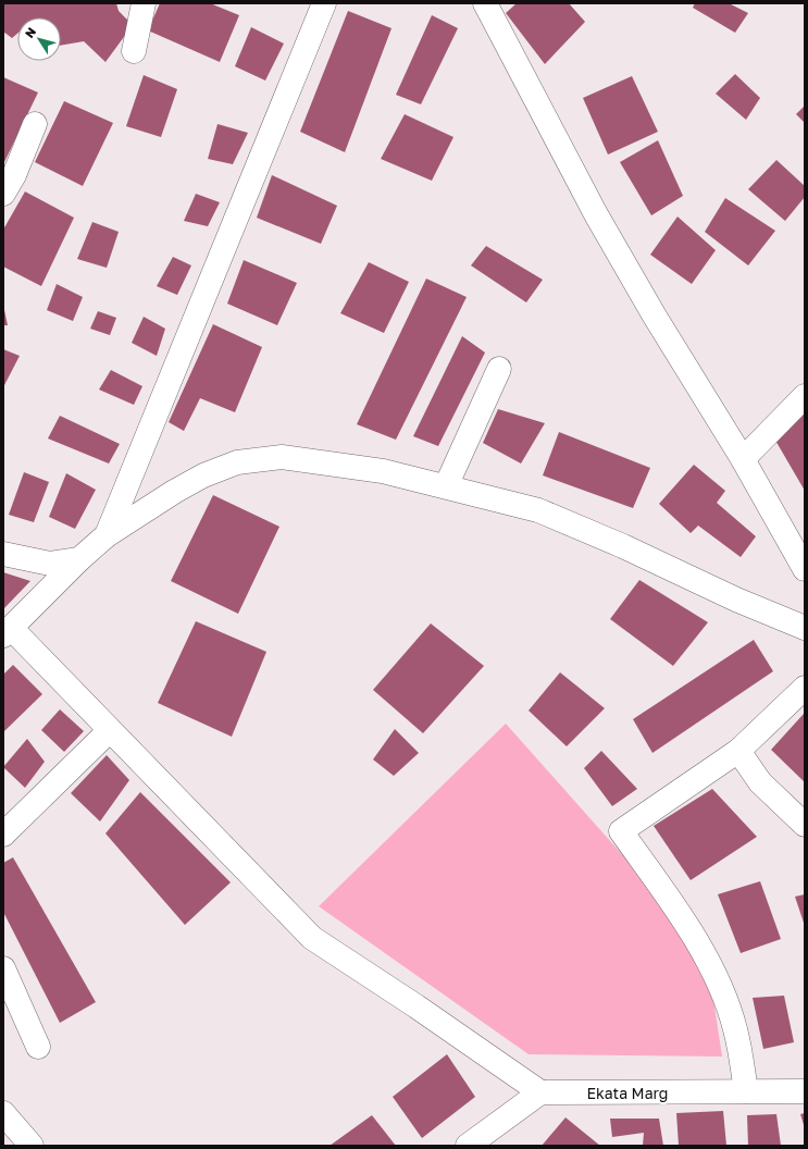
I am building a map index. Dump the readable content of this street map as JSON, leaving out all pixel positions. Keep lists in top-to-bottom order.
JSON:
{
  "streets": {
    "street": ["Ekata Marg"]
  },
  "north": "top left"
}
